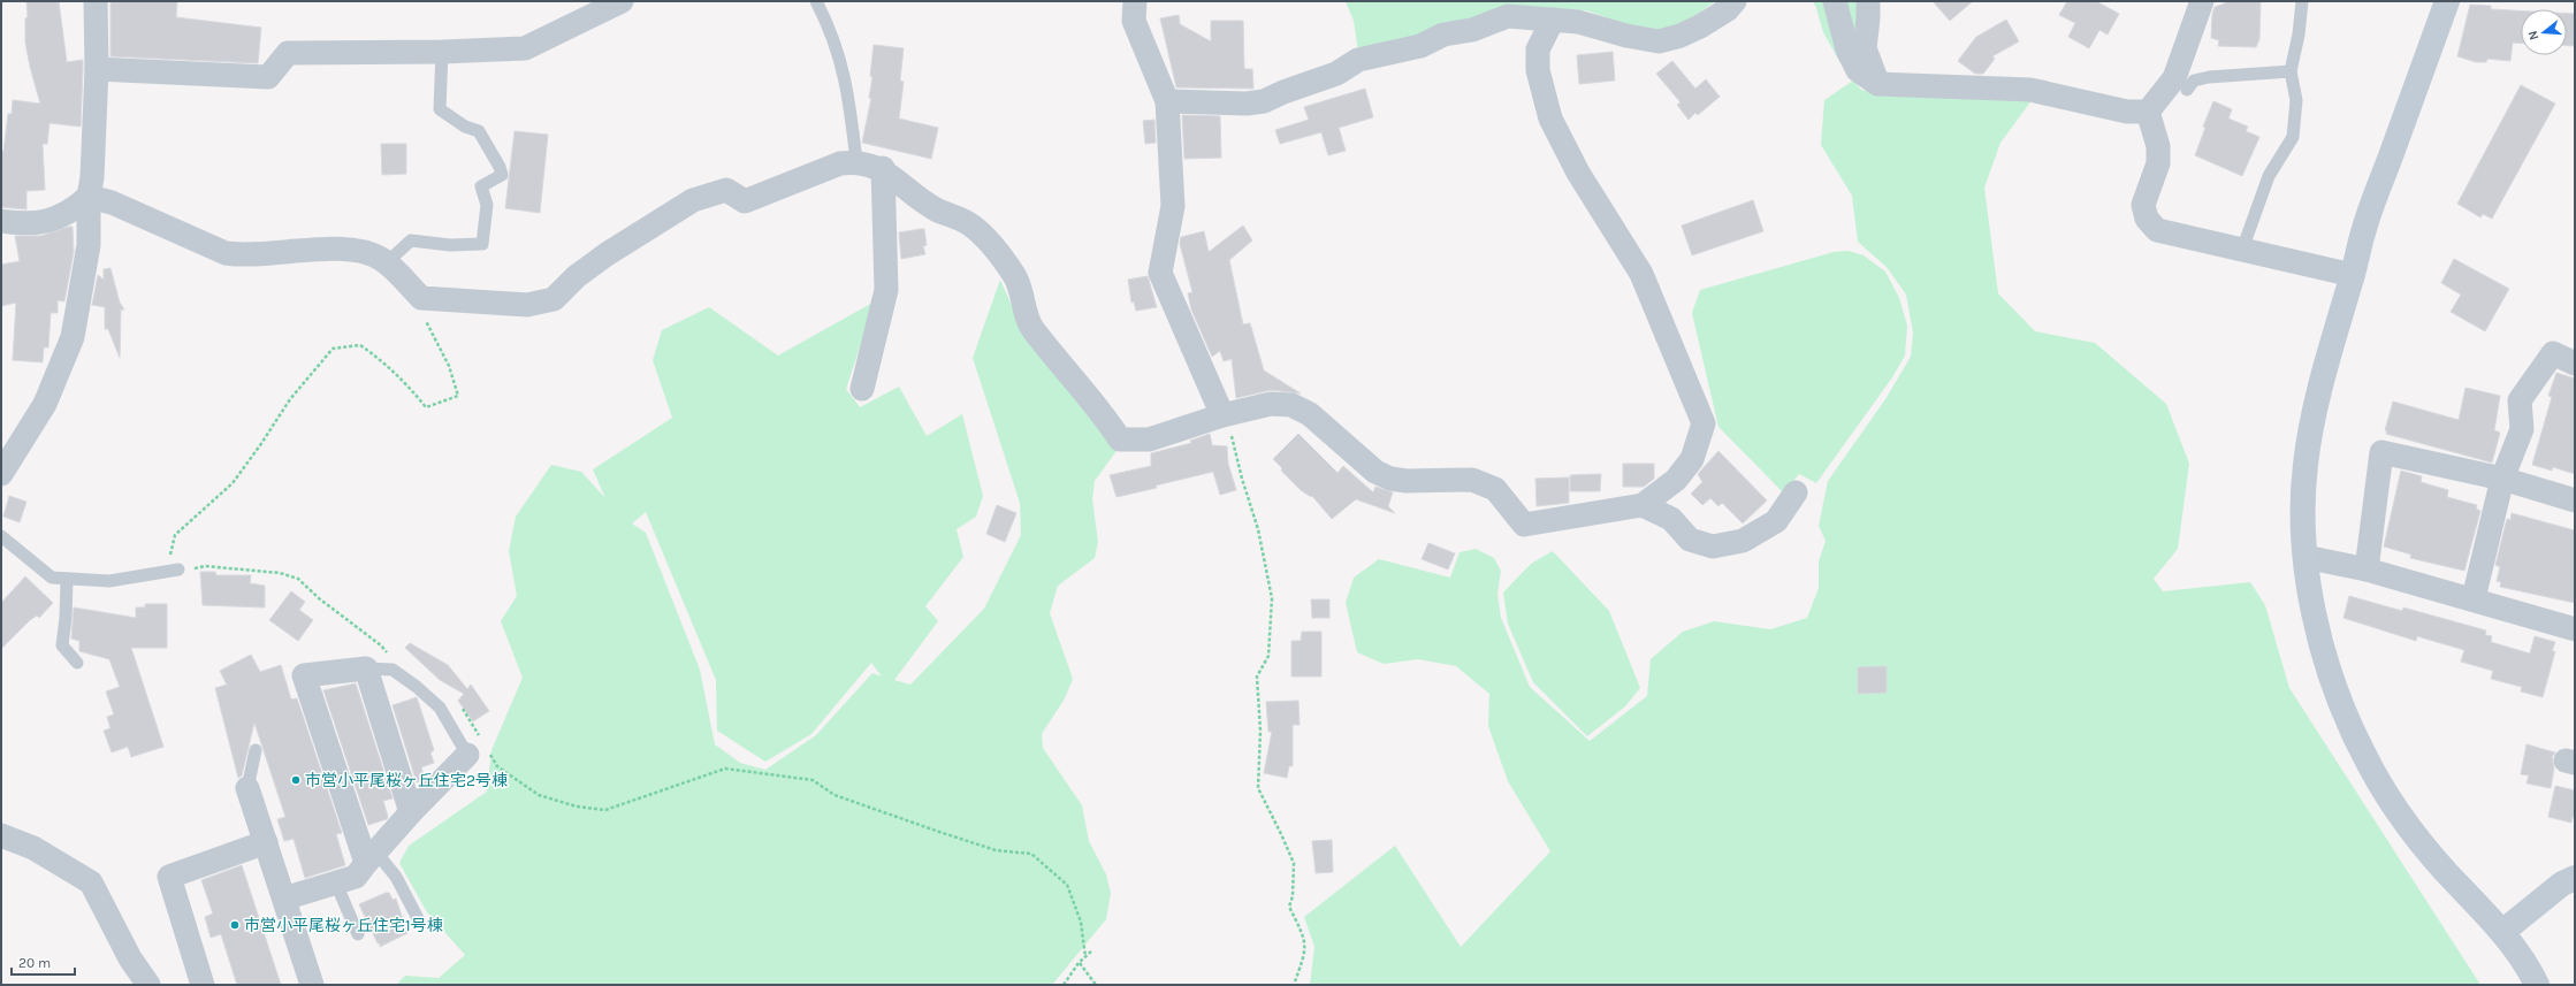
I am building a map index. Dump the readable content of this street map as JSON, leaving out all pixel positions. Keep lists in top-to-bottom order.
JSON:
{
  "places": ["市営小平尾桜ヶ丘住宅2号棟", "市営小平尾桜ヶ丘住宅1号棟"],
  "scale_bar": "20 m",
  "north": "left"
}
